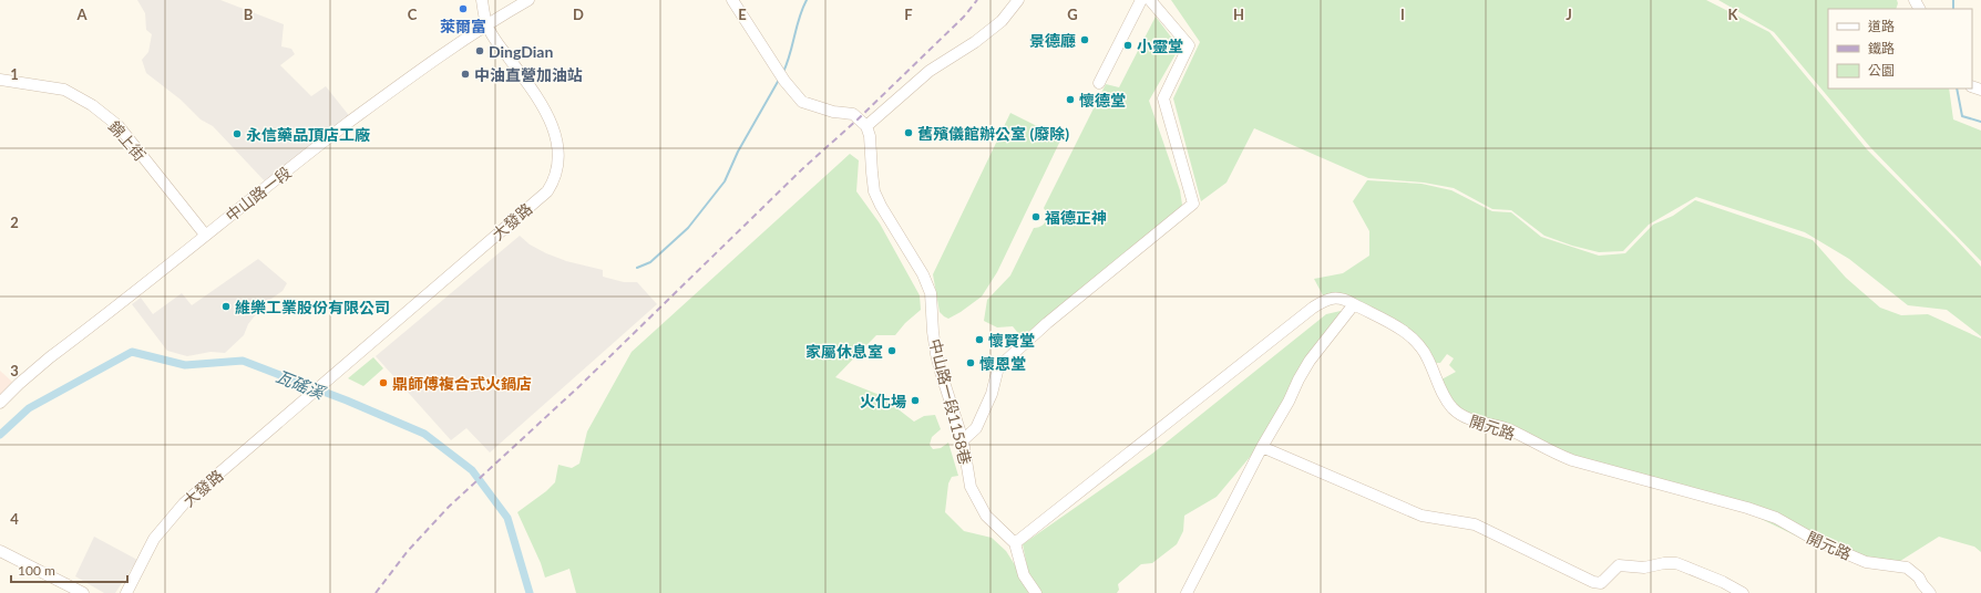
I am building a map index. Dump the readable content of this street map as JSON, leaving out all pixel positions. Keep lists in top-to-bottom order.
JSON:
{
  "streets": {
    "street": [
      "錦上街",
      "中山路一段",
      "大發路",
      "中山路一段1158巷",
      "開元路"
    ]
  },
  "crossings": [
    ["錦上街", "中山路一段"],
    ["中山路一段", "大發路"],
    ["中山路一段1158巷", "開元路"]
  ],
  "water": ["瓦磘溪"],
  "places": [
    "萊爾富",
    "景德廳",
    "小靈堂",
    "DingDian",
    "中油直營加油站",
    "懷德堂",
    "舊殯儀館辦公室 (廢除)",
    "永信藥品頂店工廠",
    "福德正神",
    "維樂工業股份有限公司",
    "懷賢堂",
    "家屬休息室",
    "懷恩堂",
    "鼎師傅複合式火鍋店",
    "火化場"
  ],
  "legend": ["道路", "鐵路", "公園"],
  "scale_bar": "100 m",
  "grid": {
    "columns": [
      "A",
      "B",
      "C",
      "D",
      "E",
      "F",
      "G",
      "H",
      "I",
      "J",
      "K"
    ],
    "rows": [
      "1",
      "2",
      "3",
      "4"
    ]
  }
}
